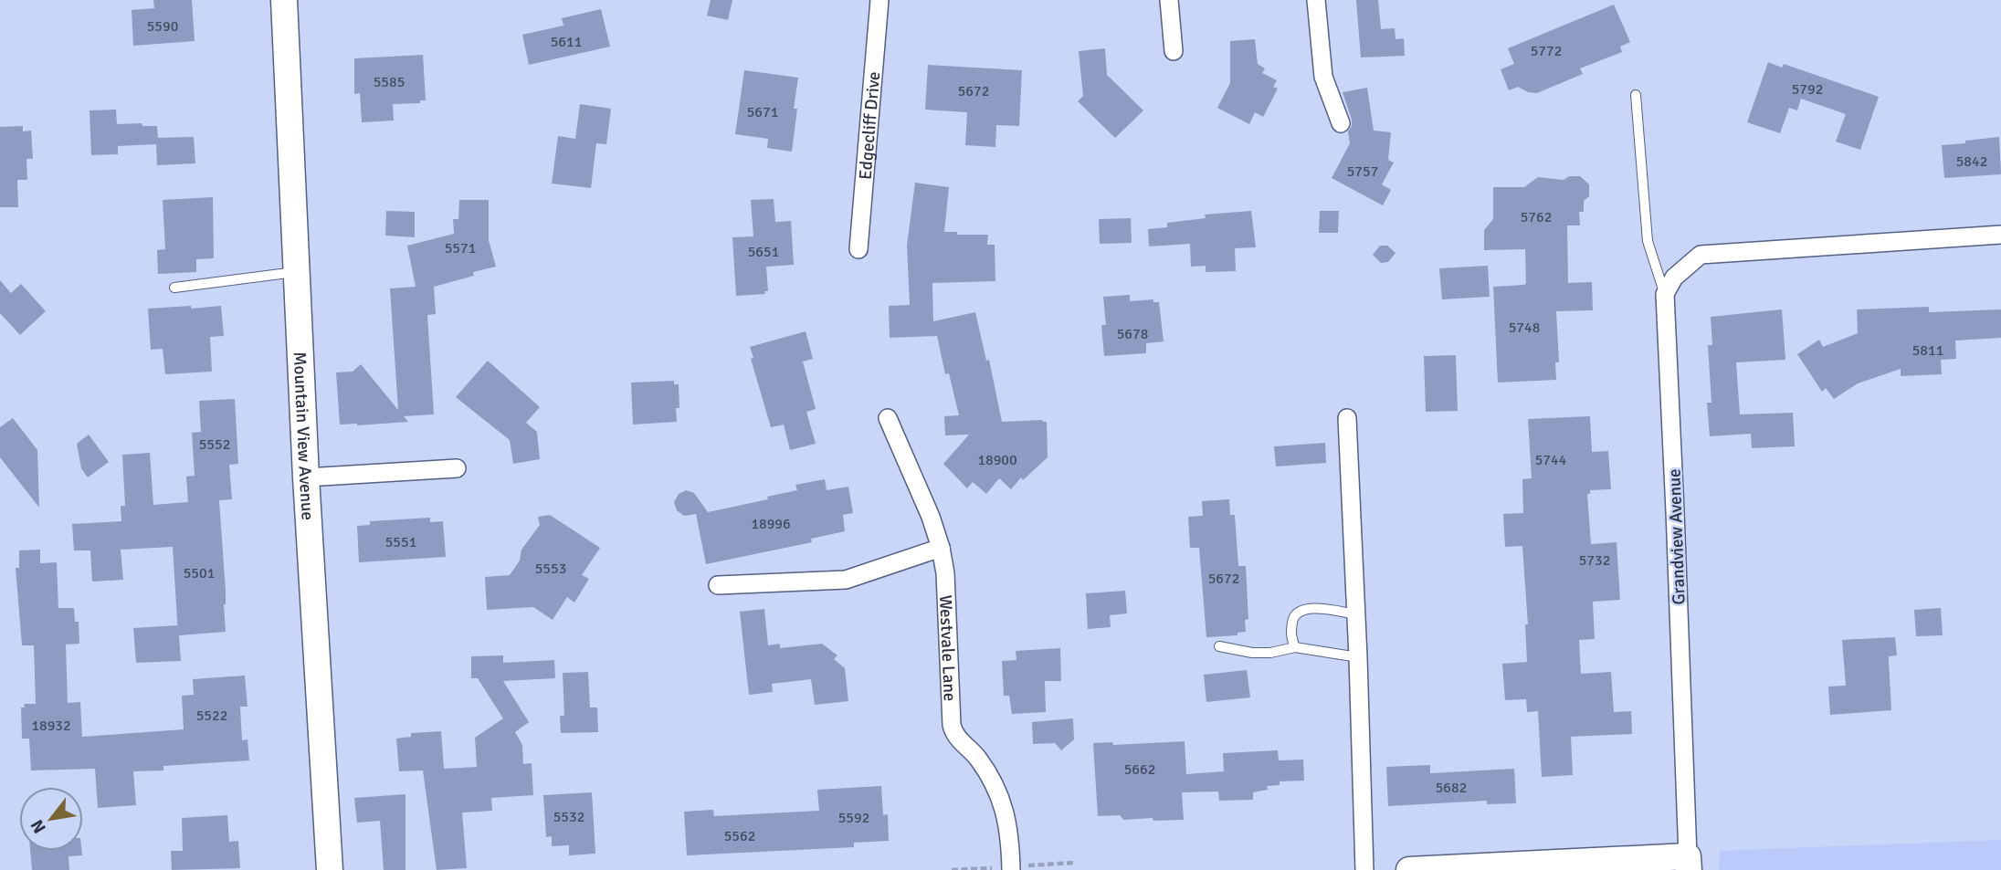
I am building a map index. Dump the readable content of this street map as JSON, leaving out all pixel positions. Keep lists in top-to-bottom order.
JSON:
{
  "streets": {
    "street": [
      "Edgecliff Drive",
      "Mountain View Avenue",
      "Grandview Avenue",
      "Westvale Lane"
    ]
  },
  "house_numbers": [
    "5590",
    "5611",
    "5772",
    "5585",
    "5792",
    "5672",
    "5671",
    "5842",
    "5757",
    "5762",
    "5571",
    "5651",
    "5748",
    "5678",
    "5811",
    "5552",
    "18900",
    "5744",
    "18996",
    "5551",
    "5732",
    "5553",
    "5501",
    "5672",
    "5522",
    "18932",
    "5662",
    "5682",
    "5532",
    "5592",
    "5562"
  ],
  "north": "bottom left"
}
